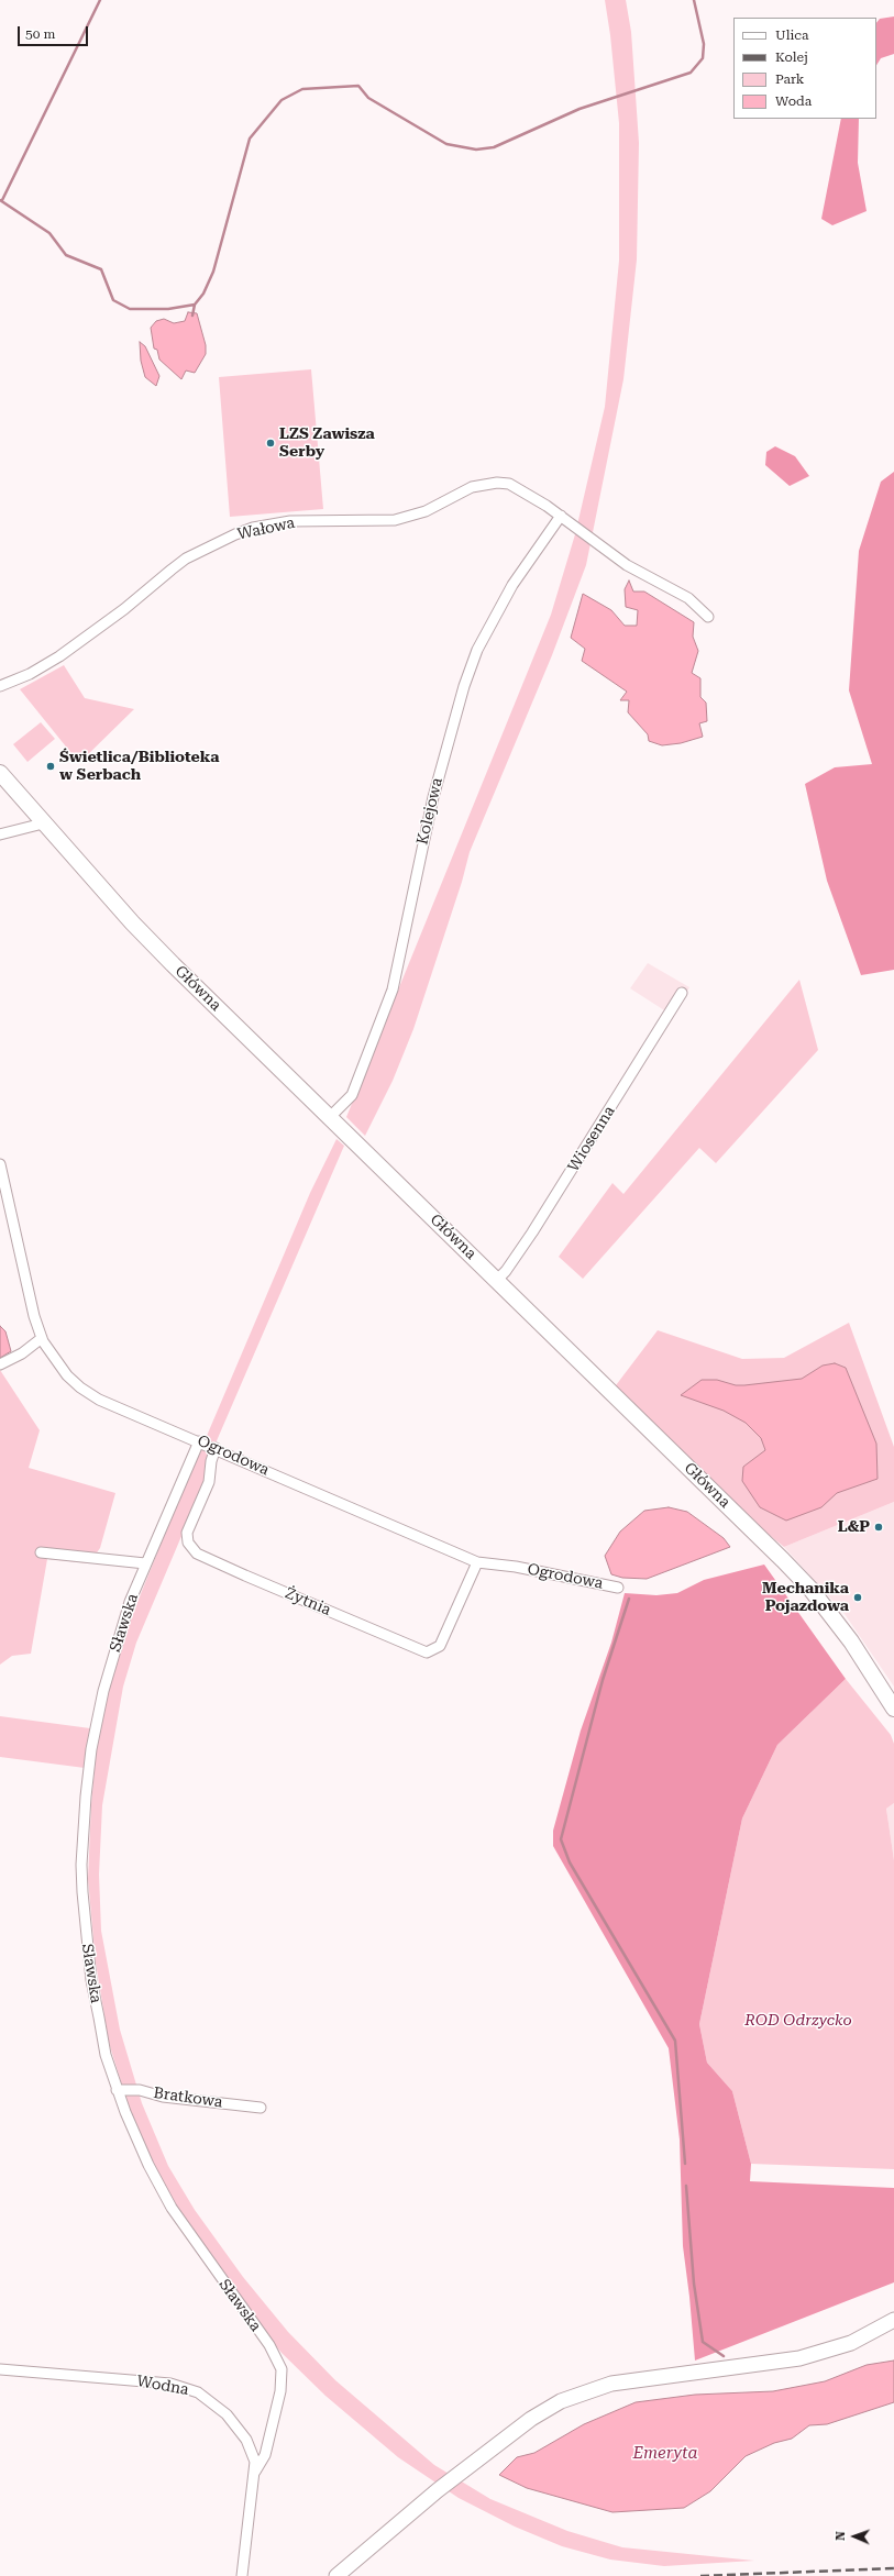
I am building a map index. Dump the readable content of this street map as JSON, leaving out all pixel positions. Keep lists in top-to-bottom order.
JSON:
{
  "streets": {
    "main road": ["Główna"],
    "street": [
      "Wałowa",
      "Kolejowa",
      "Wiosenna",
      "Ogrodowa",
      "Żytnia",
      "Sławska",
      "Bratkowa",
      "Wodna"
    ]
  },
  "crossings": [
    ["Wałowa", "Kolejowa"],
    ["Kolejowa", "Główna"],
    ["Główna", "Wiosenna"],
    ["Ogrodowa", "Żytnia"],
    ["Ogrodowa", "Sławska"],
    ["Sławska", "Bratkowa"],
    ["Sławska", "Wodna"]
  ],
  "water": ["Emeryta"],
  "parks": ["ROD Odrzycko"],
  "places": [
    "LZS Zawisza Serby",
    "Świetlica/Biblioteka w Serbach",
    "L&P",
    "Mechanika Pojazdowa"
  ],
  "legend": [
    "Ulica",
    "Kolej",
    "Park",
    "Woda"
  ],
  "scale_bar": "50 m",
  "north": "left"
}
